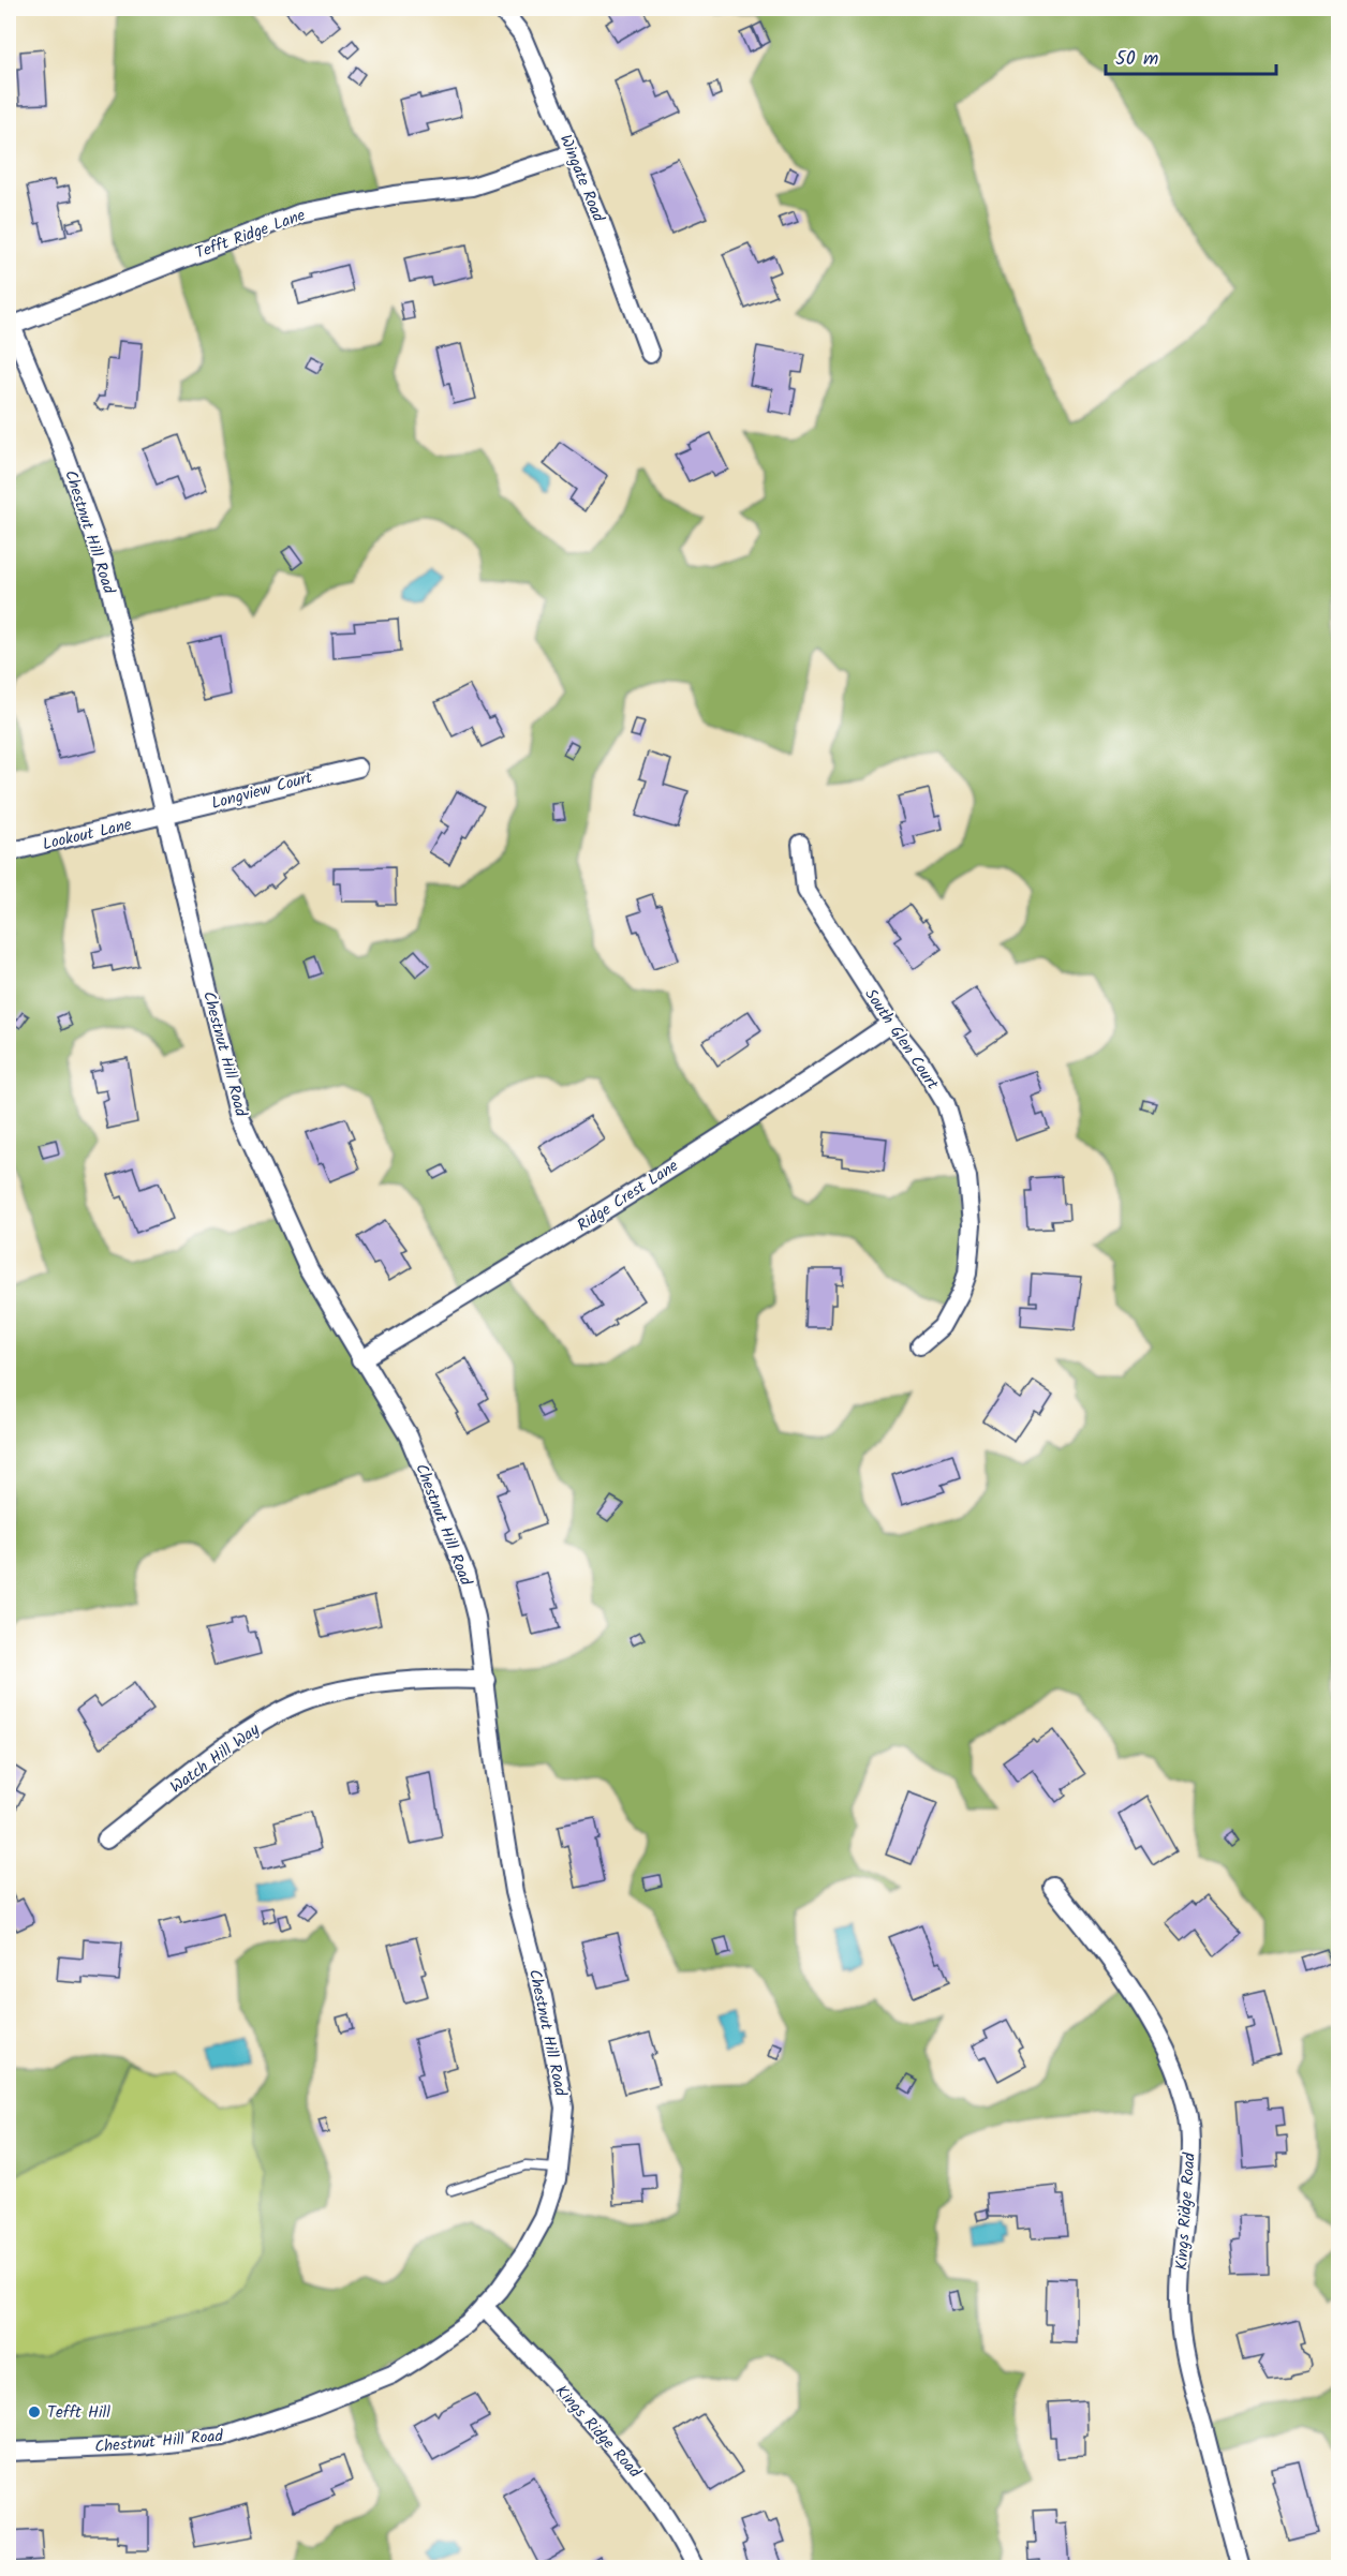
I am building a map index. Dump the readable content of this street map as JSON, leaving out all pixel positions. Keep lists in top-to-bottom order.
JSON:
{
  "streets": {
    "street": [
      "Wingate Road",
      "Tefft Ridge Lane",
      "Chestnut Hill Road",
      "Longview Court",
      "Lookout Lane",
      "South Glen Court",
      "Ridge Crest Lane",
      "Watch Hill Way",
      "Kings Ridge Road"
    ]
  },
  "crossings": [
    ["Wingate Road", "Tefft Ridge Lane"],
    ["Tefft Ridge Lane", "Chestnut Hill Road"],
    ["Chestnut Hill Road", "Longview Court"],
    ["Chestnut Hill Road", "Lookout Lane"],
    ["Chestnut Hill Road", "Ridge Crest Lane"],
    ["Chestnut Hill Road", "Watch Hill Way"],
    ["Chestnut Hill Road", "Kings Ridge Road"],
    ["Longview Court", "Lookout Lane"],
    ["South Glen Court", "Ridge Crest Lane"]
  ],
  "places": ["Tefft Hill"],
  "scale_bar": "50 m"
}
